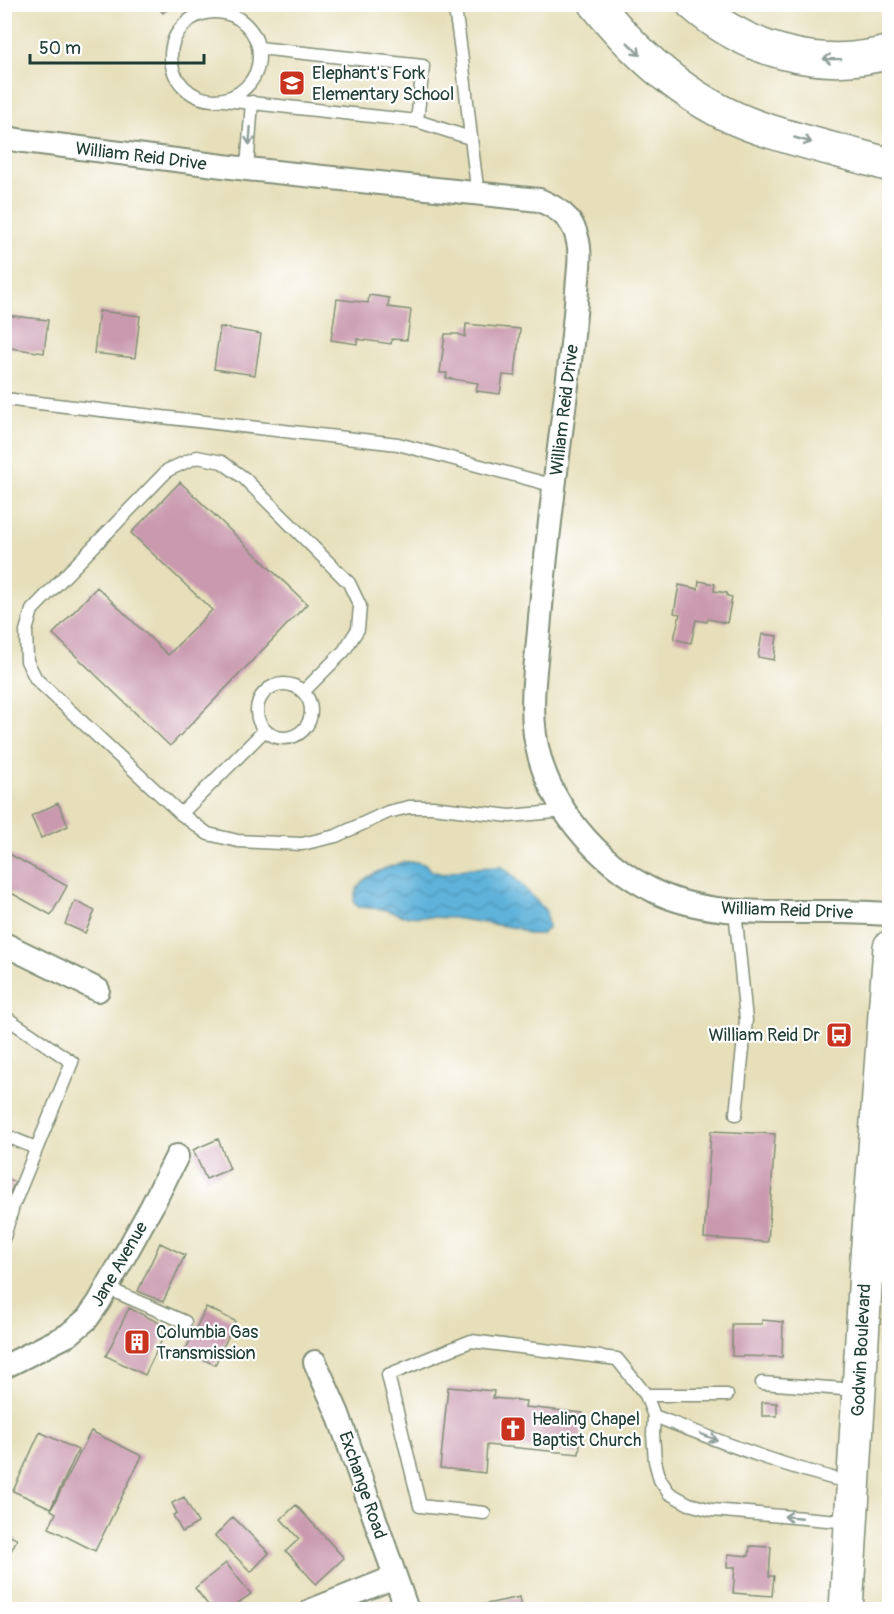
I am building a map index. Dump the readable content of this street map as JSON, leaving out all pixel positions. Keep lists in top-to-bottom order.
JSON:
{
  "streets": {
    "main road": ["Godwin Boulevard"],
    "street": ["William Reid Drive", "Jane Avenue", "Exchange Road"]
  },
  "places": {
    "school or university": ["Elephant's Fork Elementary School"],
    "bus stop": ["William Reid Dr"],
    "building": ["Columbia Gas Transmission"],
    "church": ["Healing Chapel Baptist Church"]
  },
  "scale_bar": "50 m"
}
